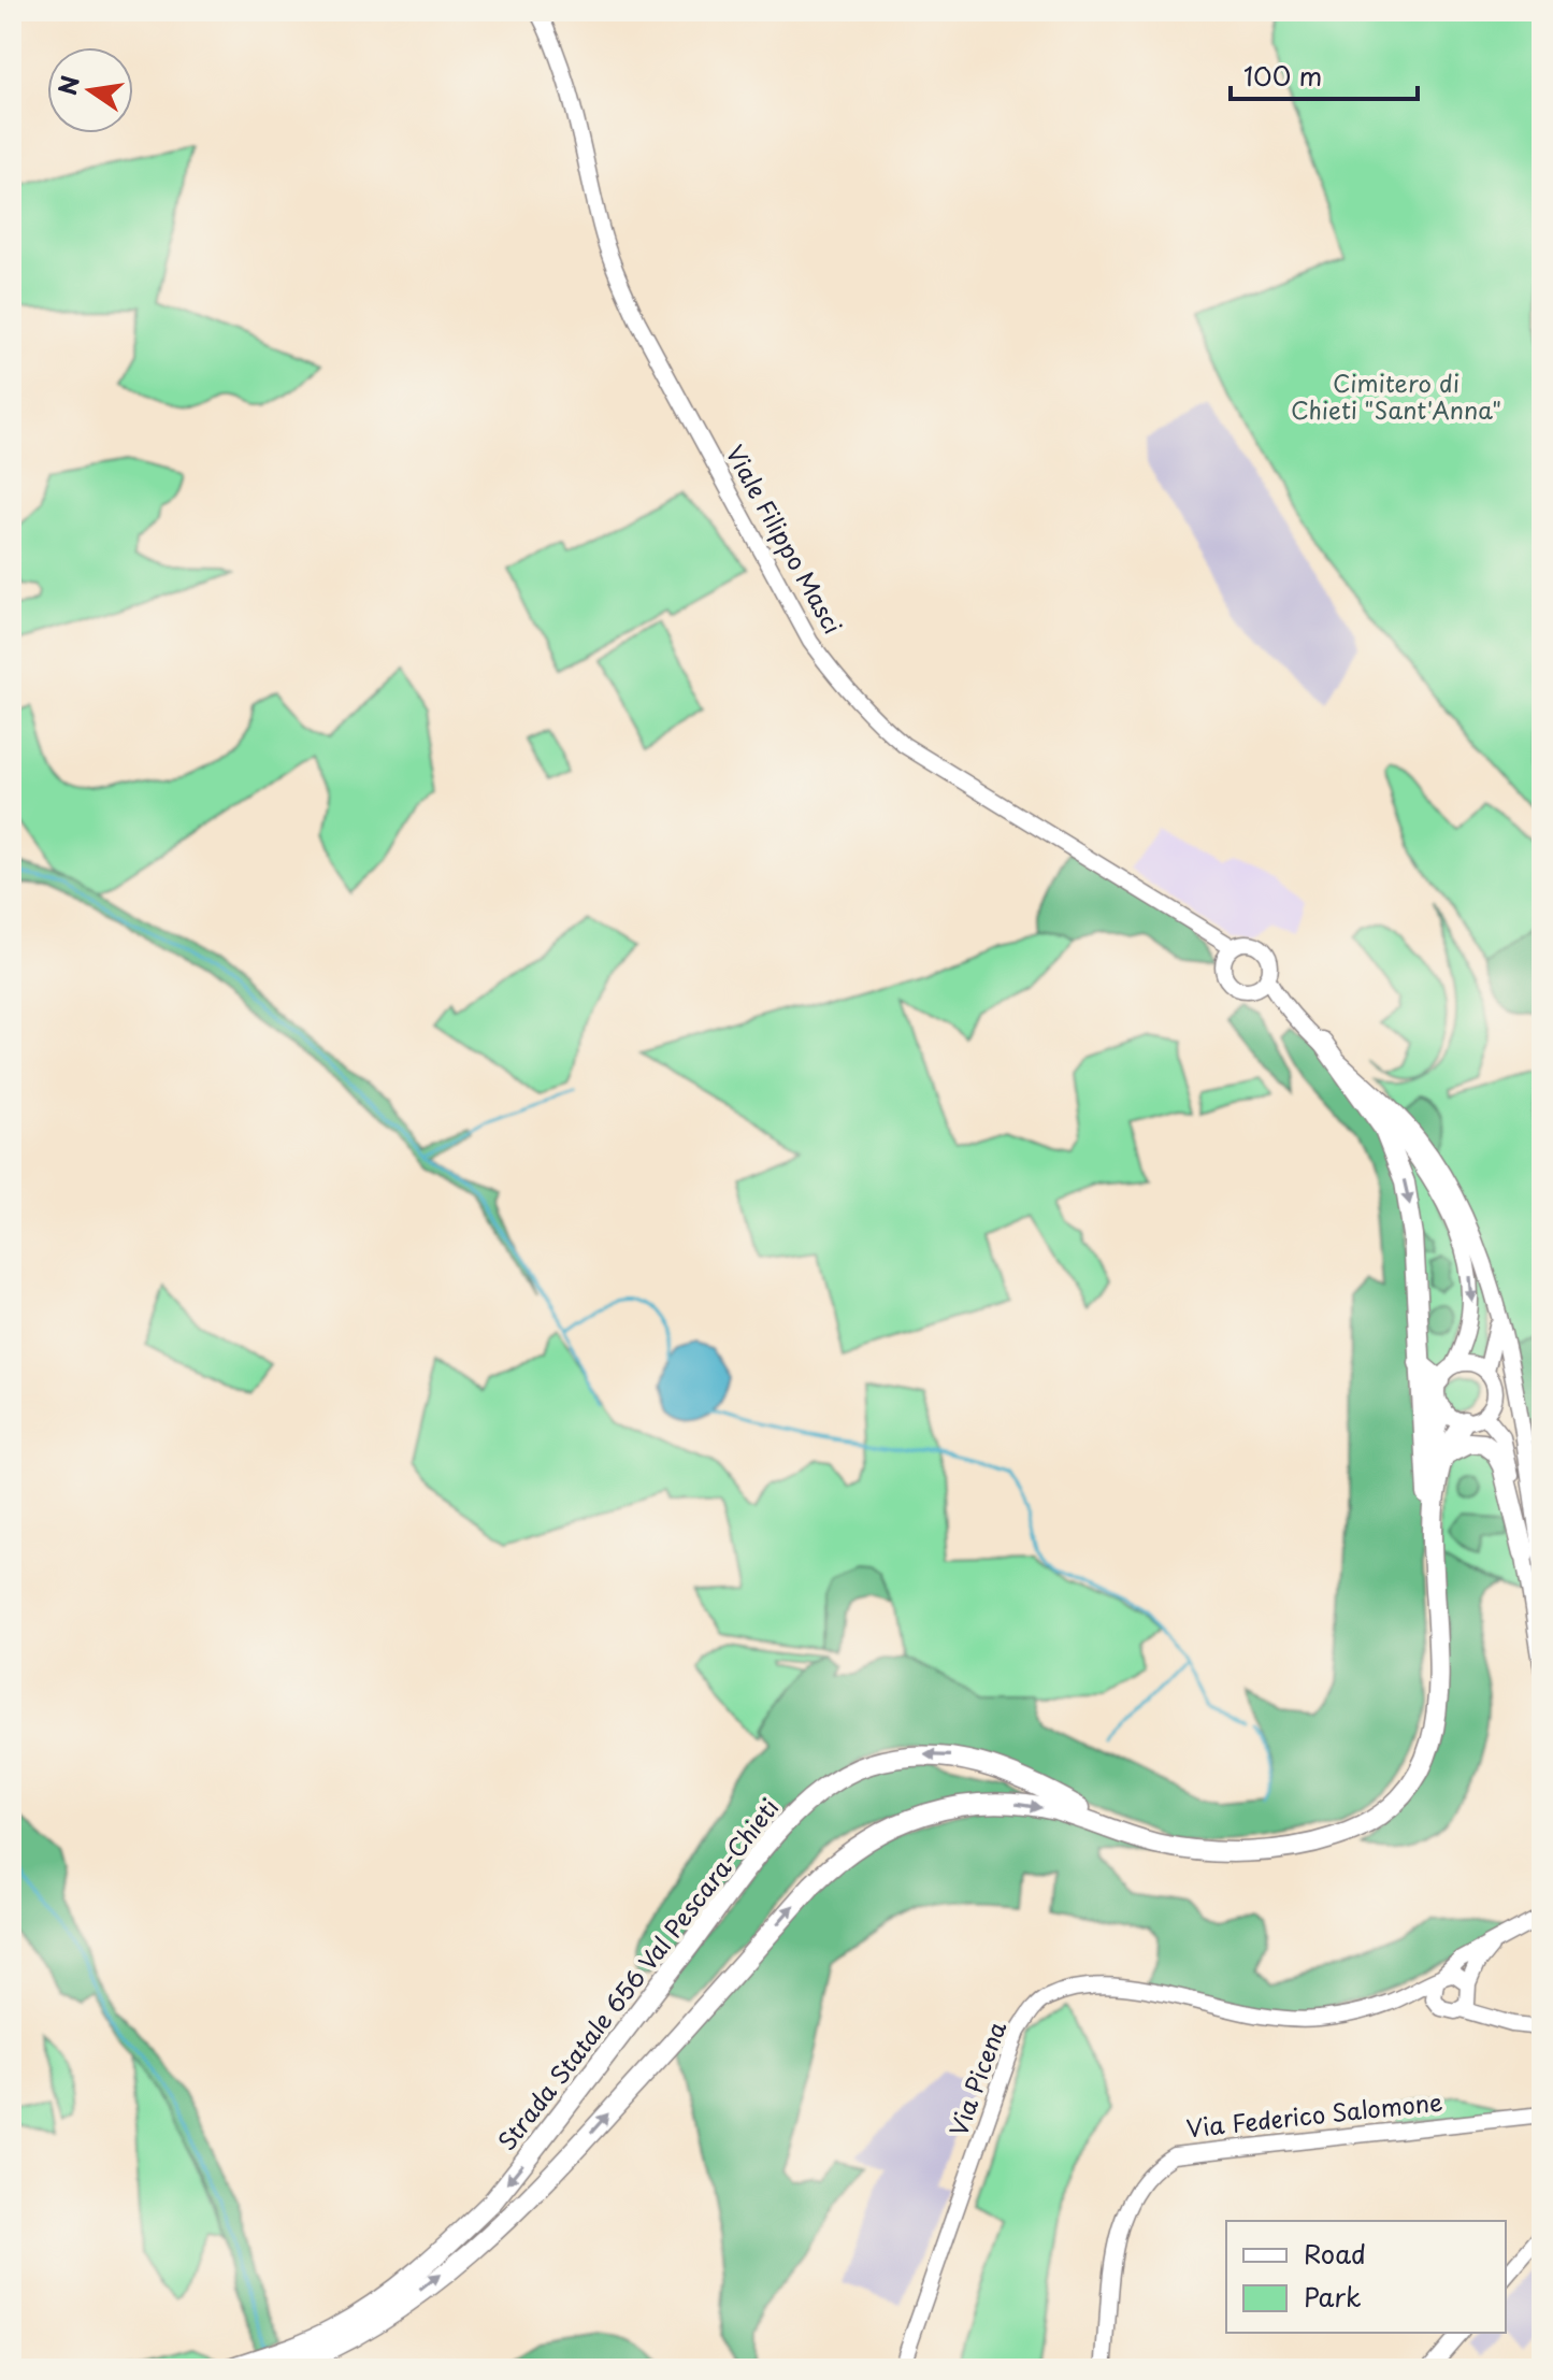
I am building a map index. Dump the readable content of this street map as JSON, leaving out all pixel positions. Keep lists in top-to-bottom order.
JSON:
{
  "streets": {
    "highway": ["Strada Statale 656 Val Pescara-Chieti"],
    "main road": ["Viale Filippo Masci", "Via Picena", "Via Federico Salomone"]
  },
  "parks": ["Cimitero di Chieti \"Sant'Anna\""],
  "legend": ["Road", "Park"],
  "scale_bar": "100 m",
  "north": "left"
}
